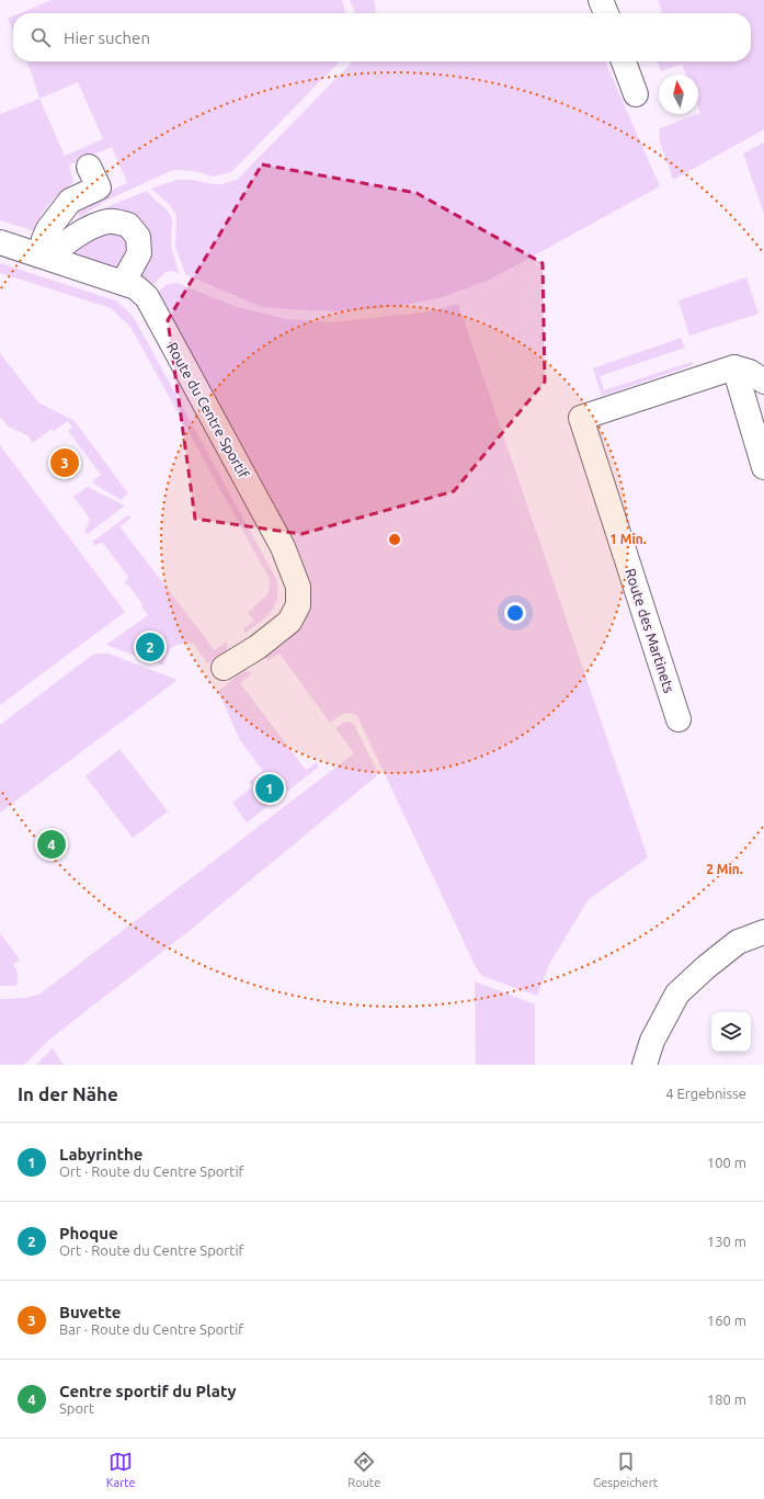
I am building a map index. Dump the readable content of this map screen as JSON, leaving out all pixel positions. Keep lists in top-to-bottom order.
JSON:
{
  "streets": {
    "street": ["Route du Centre Sportif", "Route des Martinets"]
  },
  "north": "top",
  "page": {
    "search": "Hier suchen",
    "pins": [
      "3",
      "2",
      "1",
      "4"
    ],
    "heading": ["In der Nähe", "4 Ergebnisse"],
    "list": [
      {
        "mark": "1",
        "name": "Labyrinthe",
        "note": "Ort · Route du Centre Sportif",
        "value": "100 m"
      },
      {
        "mark": "2",
        "name": "Phoque",
        "note": "Ort · Route du Centre Sportif",
        "value": "130 m"
      },
      {
        "mark": "3",
        "name": "Buvette",
        "note": "Bar · Route du Centre Sportif",
        "value": "160 m"
      },
      {
        "mark": "4",
        "name": "Centre sportif du Platy",
        "note": "Sport",
        "value": "180 m"
      }
    ],
    "nav": ["Karte", "Route", "Gespeichert"]
  },
  "rings": ["1 Min.", "2 Min."]
}
